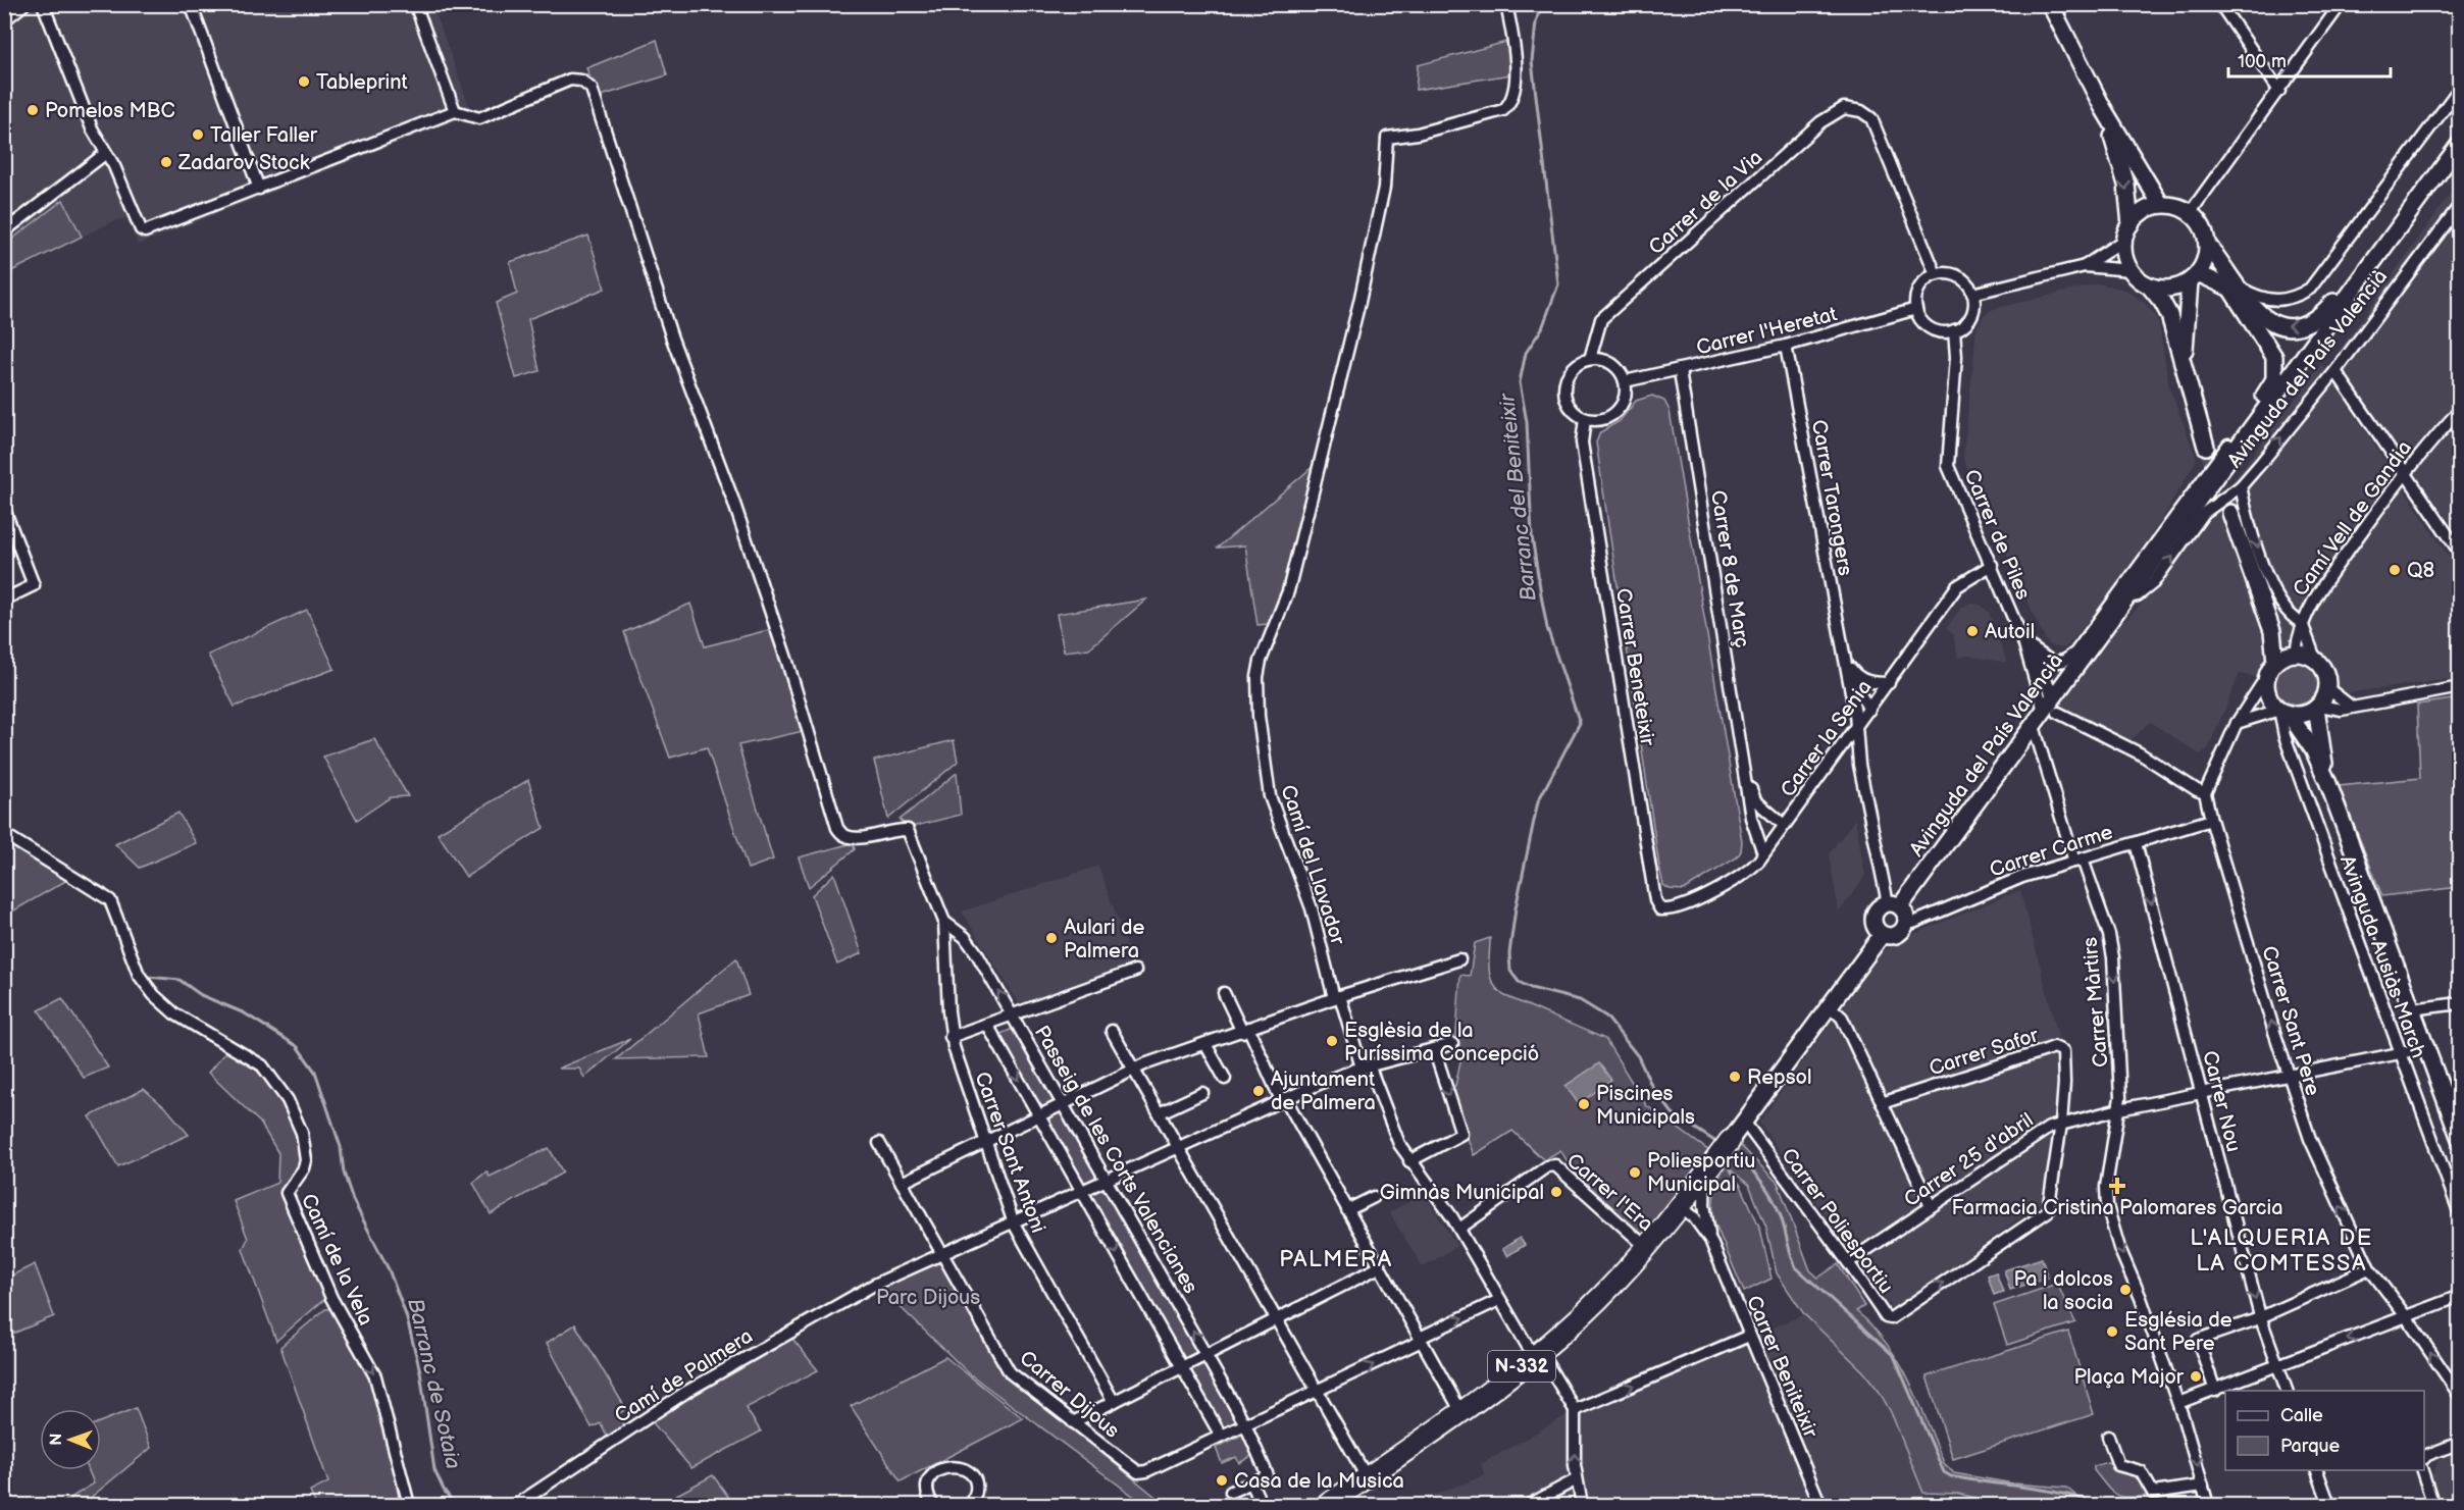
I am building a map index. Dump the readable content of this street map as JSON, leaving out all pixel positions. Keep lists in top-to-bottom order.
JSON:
{
  "streets": {
    "highway": ["N-332"],
    "street": [
      "Carrer de la Via",
      "Carrer l'Heretat",
      "Avinguda del País Valencià",
      "Carrer Tarongers",
      "Camí Vell de Gandia",
      "Carrer de Piles",
      "Carrer 8 de Març",
      "Carrer Beneteixir",
      "Carrer la Senia",
      "Carrer Carme",
      "Camí del Llavador",
      "Avinguda Ausiàs March",
      "Carrer Màrtirs",
      "Carrer Sant Pere",
      "Carrer Safor",
      "Carrer Nou",
      "Carrer Sant Antoni",
      "Passeig de les Corts Valencianes",
      "Carrer 25 d'abril",
      "Carrer l'Era",
      "Carrer Poliesportiu",
      "Camí de la Vela",
      "Carrer Beniteixir",
      "Camí de Palmera",
      "Carrer Dijous"
    ]
  },
  "crossings": [
    ["Carrer de la Via", "Carrer l'Heretat"],
    ["Carrer de la Via", "Carrer de Piles"],
    ["Carrer de la Via", "Carrer Beneteixir"],
    ["Carrer l'Heretat", "Carrer Tarongers"],
    ["Carrer l'Heretat", "Carrer de Piles"],
    ["Carrer l'Heretat", "Carrer 8 de Març"],
    ["Carrer l'Heretat", "Carrer Beneteixir"],
    ["Avinguda del País Valencià", "Carrer Tarongers"],
    ["Avinguda del País Valencià", "Carrer de Piles"],
    ["Avinguda del País Valencià", "Carrer Carme"],
    ["Carrer Tarongers", "Carrer la Senia"],
    ["Carrer Tarongers", "Carrer Carme"],
    ["Camí Vell de Gandia", "Avinguda Ausiàs March"],
    ["Carrer de Piles", "Carrer la Senia"],
    ["Carrer 8 de Març", "Carrer la Senia"],
    ["Carrer Beneteixir", "Carrer la Senia"],
    ["Carrer Carme", "Carrer Màrtirs"],
    ["Carrer Carme", "Carrer Sant Pere"],
    ["Carrer Carme", "Carrer Nou"],
    ["Camí del Llavador", "Carrer l'Era"],
    ["Camí del Llavador", "N-332"],
    ["Camí del Llavador", "Camí de Palmera"],
    ["Avinguda Ausiàs March", "Carrer 25 d'abril"],
    ["Carrer Màrtirs", "Carrer 25 d'abril"],
    ["Carrer Sant Pere", "Carrer 25 d'abril"],
    ["Carrer Safor", "Carrer 25 d'abril"],
    ["Carrer Safor", "Carrer Poliesportiu"],
    ["Carrer Nou", "Carrer 25 d'abril"],
    ["Carrer Sant Antoni", "Passeig de les Corts Valencianes"],
    ["Carrer Sant Antoni", "Camí de Palmera"],
    ["Passeig de les Corts Valencianes", "Camí de Palmera"],
    ["Carrer 25 d'abril", "Carrer Poliesportiu"],
    ["Carrer l'Era", "N-332"],
    ["N-332", "Carrer Beniteixir"],
    ["Camí de Palmera", "Carrer Dijous"]
  ],
  "one_way": [
    "Carrer Màrtirs",
    "Carrer Sant Pere",
    "Carrer Nou",
    "Camí de la Vela"
  ],
  "districts": ["L'ALQUERIA DE LA COMTESSA", "PALMERA"],
  "water": ["Barranc del Beniteixir", "Barranc de Sotaia"],
  "parks": ["Parc Dijous"],
  "places": {
    "other": [
      "Tableprint",
      "Pomelos MBC",
      "Taller Faller",
      "Zadarov Stock",
      "Q8",
      "Autoil",
      "Aulari de Palmera",
      "Esglèsia de la Puríssima Concepció",
      "Repsol",
      "Ajuntament de Palmera",
      "Piscines Municipals",
      "Poliesportiu Municipal",
      "Gimnàs Municipal",
      "Pa i dolcos la socia",
      "Església de Sant Pere",
      "Plaça Major",
      "Casa de la Musica"
    ],
    "health": ["Farmacia Cristina Palomares Garcia"]
  },
  "legend": ["Calle", "Parque"],
  "scale_bar": "100 m",
  "north": "left"
}
